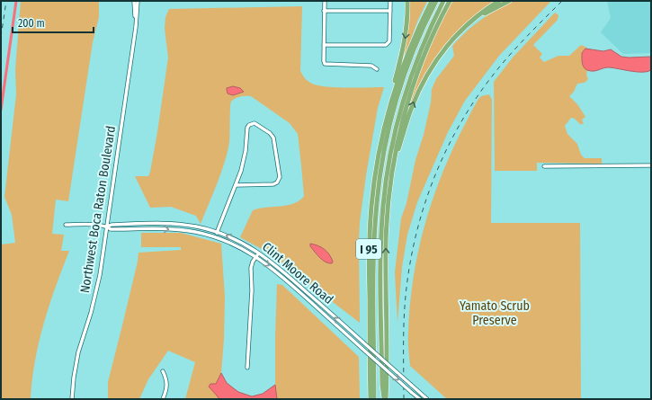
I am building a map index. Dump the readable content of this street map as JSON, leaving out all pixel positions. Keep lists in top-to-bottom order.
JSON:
{
  "streets": {
    "highway": ["I 95"],
    "street": ["Northwest Boca Raton Boulevard", "Clint Moore Road"]
  },
  "crossings": [
    ["Northwest Boca Raton Boulevard", "Clint Moore Road"]
  ],
  "parks": ["Yamato Scrub Preserve"],
  "scale_bar": "200 m"
}
